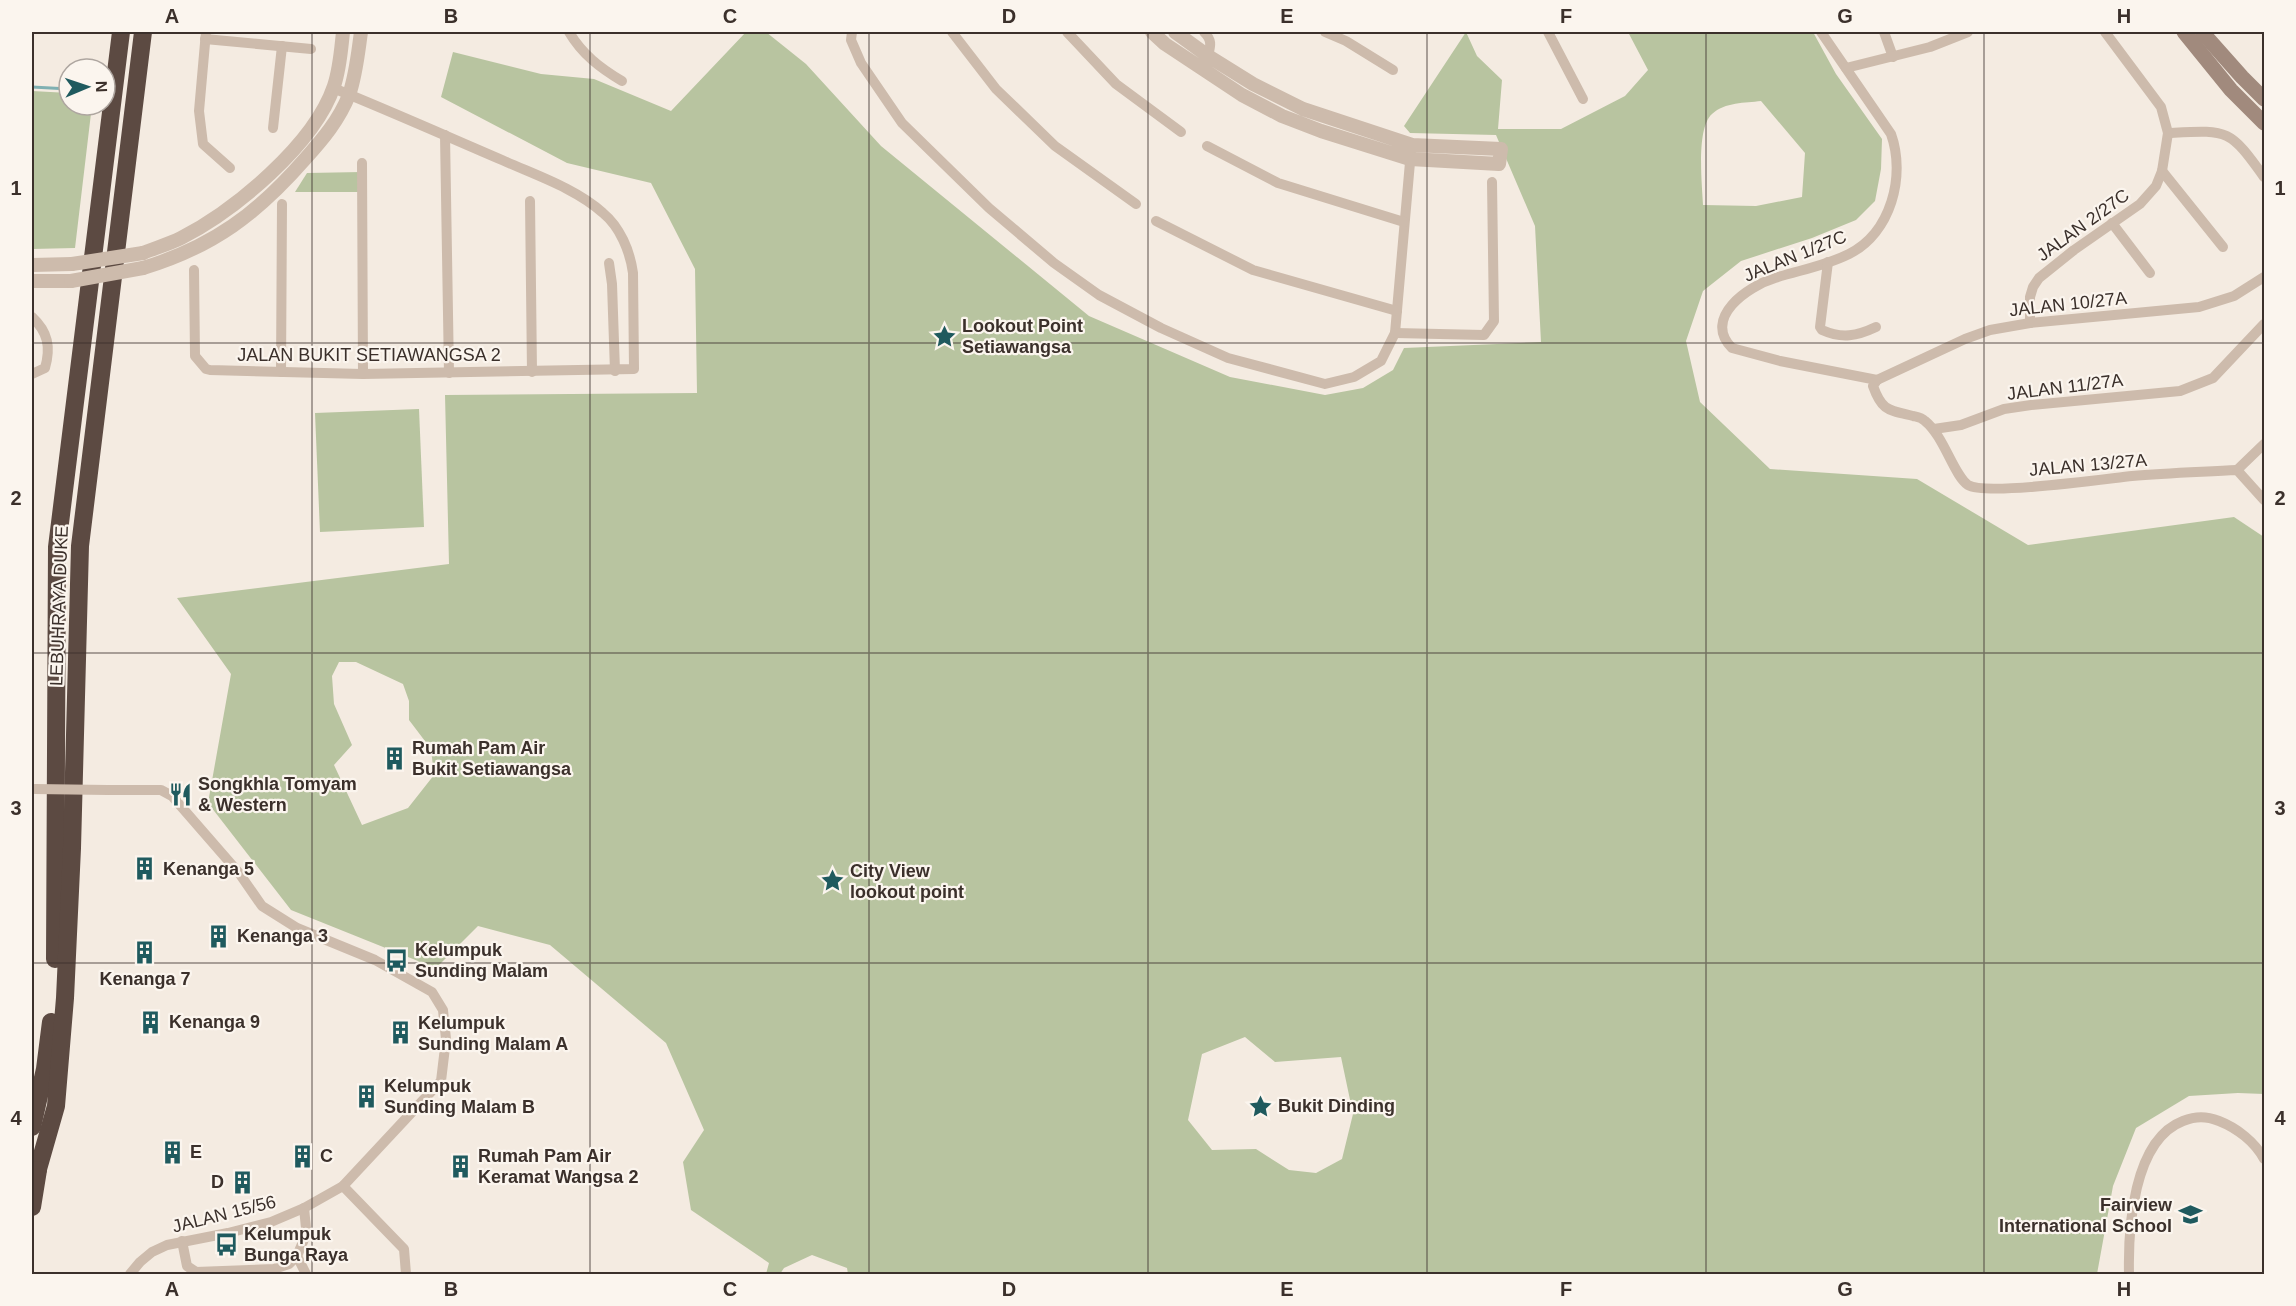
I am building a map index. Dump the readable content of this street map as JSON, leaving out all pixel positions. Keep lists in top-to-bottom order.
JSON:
{
  "streets": {
    "highway": ["LEBUHRAYA DUKE"],
    "street": [
      "JALAN 2/27C",
      "JALAN 1/27C",
      "JALAN 10/27A",
      "JALAN BUKIT SETIAWANGSA 2",
      "JALAN 11/27A",
      "JALAN 13/27A",
      "JALAN 15/56"
    ]
  },
  "crossings": [
    ["JALAN 2/27C", "JALAN 10/27A"],
    ["JALAN 1/27C", "JALAN 10/27A"],
    ["JALAN 11/27A", "JALAN 13/27A"]
  ],
  "places": {
    "place": ["Lookout Point Setiawangsa", "City View lookout point", "Bukit Dinding"],
    "building": [
      "Rumah Pam Air Bukit Setiawangsa",
      "Kenanga 5",
      "Kenanga 3",
      "Kenanga 7",
      "Kenanga 9",
      "Kelumpuk Sunding Malam A",
      "Kelumpuk Sunding Malam B",
      "E",
      "C",
      "Rumah Pam Air Keramat Wangsa 2",
      "D"
    ],
    "restaurant": ["Songkhla Tomyam & Western"],
    "bus stop": ["Kelumpuk Sunding Malam", "Kelumpuk Bunga Raya"],
    "school or university": ["Fairview International School"]
  },
  "north": "right",
  "grid": {
    "columns": [
      "A",
      "B",
      "C",
      "D",
      "E",
      "F",
      "G",
      "H"
    ],
    "rows": [
      "1",
      "2",
      "3",
      "4"
    ]
  }
}
